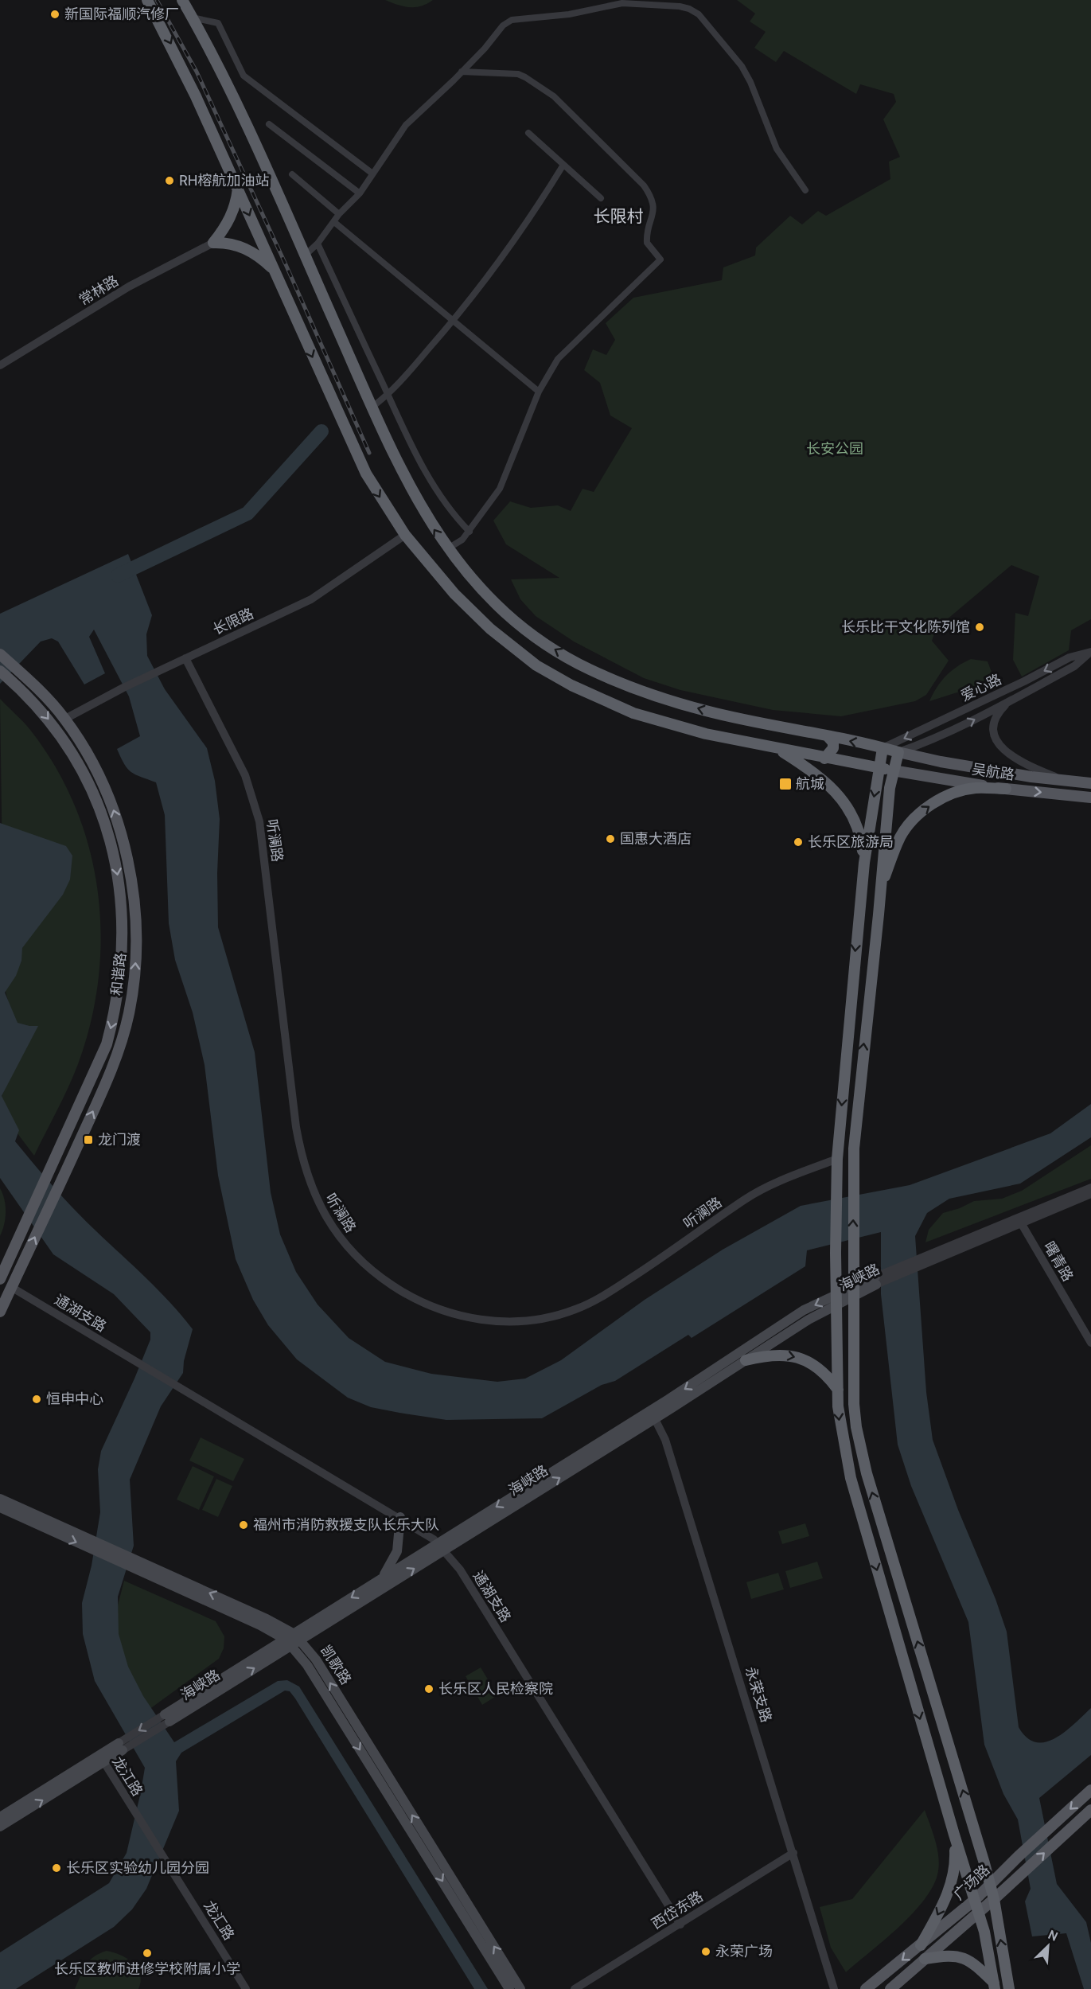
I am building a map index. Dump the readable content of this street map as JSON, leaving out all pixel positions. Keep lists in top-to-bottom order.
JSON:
{
  "streets": {
    "main road": [
      "吴航路",
      "和谐路",
      "海峡路",
      "凯歌路",
      "广场路"
    ],
    "street": [
      "常林路",
      "长限路",
      "爱心路",
      "听澜路",
      "曙青路",
      "通湖支路",
      "永荣支路",
      "龙江路",
      "西岱东路",
      "龙汇路"
    ]
  },
  "crossings": [
    ["长限路", "听澜路"],
    ["长限路", "和谐路"],
    ["和谐路", "通湖支路"],
    ["曙青路", "海峡路"],
    ["海峡路", "通湖支路"],
    ["海峡路", "凯歌路"],
    ["海峡路", "永荣支路"],
    ["海峡路", "龙江路"],
    ["通湖支路", "西岱东路"],
    ["永荣支路", "西岱东路"],
    ["龙江路", "龙汇路"]
  ],
  "districts": ["长限村"],
  "parks": ["长安公园"],
  "places": {
    "other": [
      "新国际福顺汽修厂",
      "RH榕航加油站",
      "长乐比干文化陈列馆",
      "国惠大酒店",
      "长乐区旅游局",
      "恒申中心",
      "福州市消防救援支队长乐大队",
      "长乐区人民检察院",
      "长乐区实验幼儿园分园",
      "永荣广场",
      "长乐区教师进修学校附属小学"
    ],
    "transit": ["航城", "龙门渡"]
  },
  "north": "top right"
}
